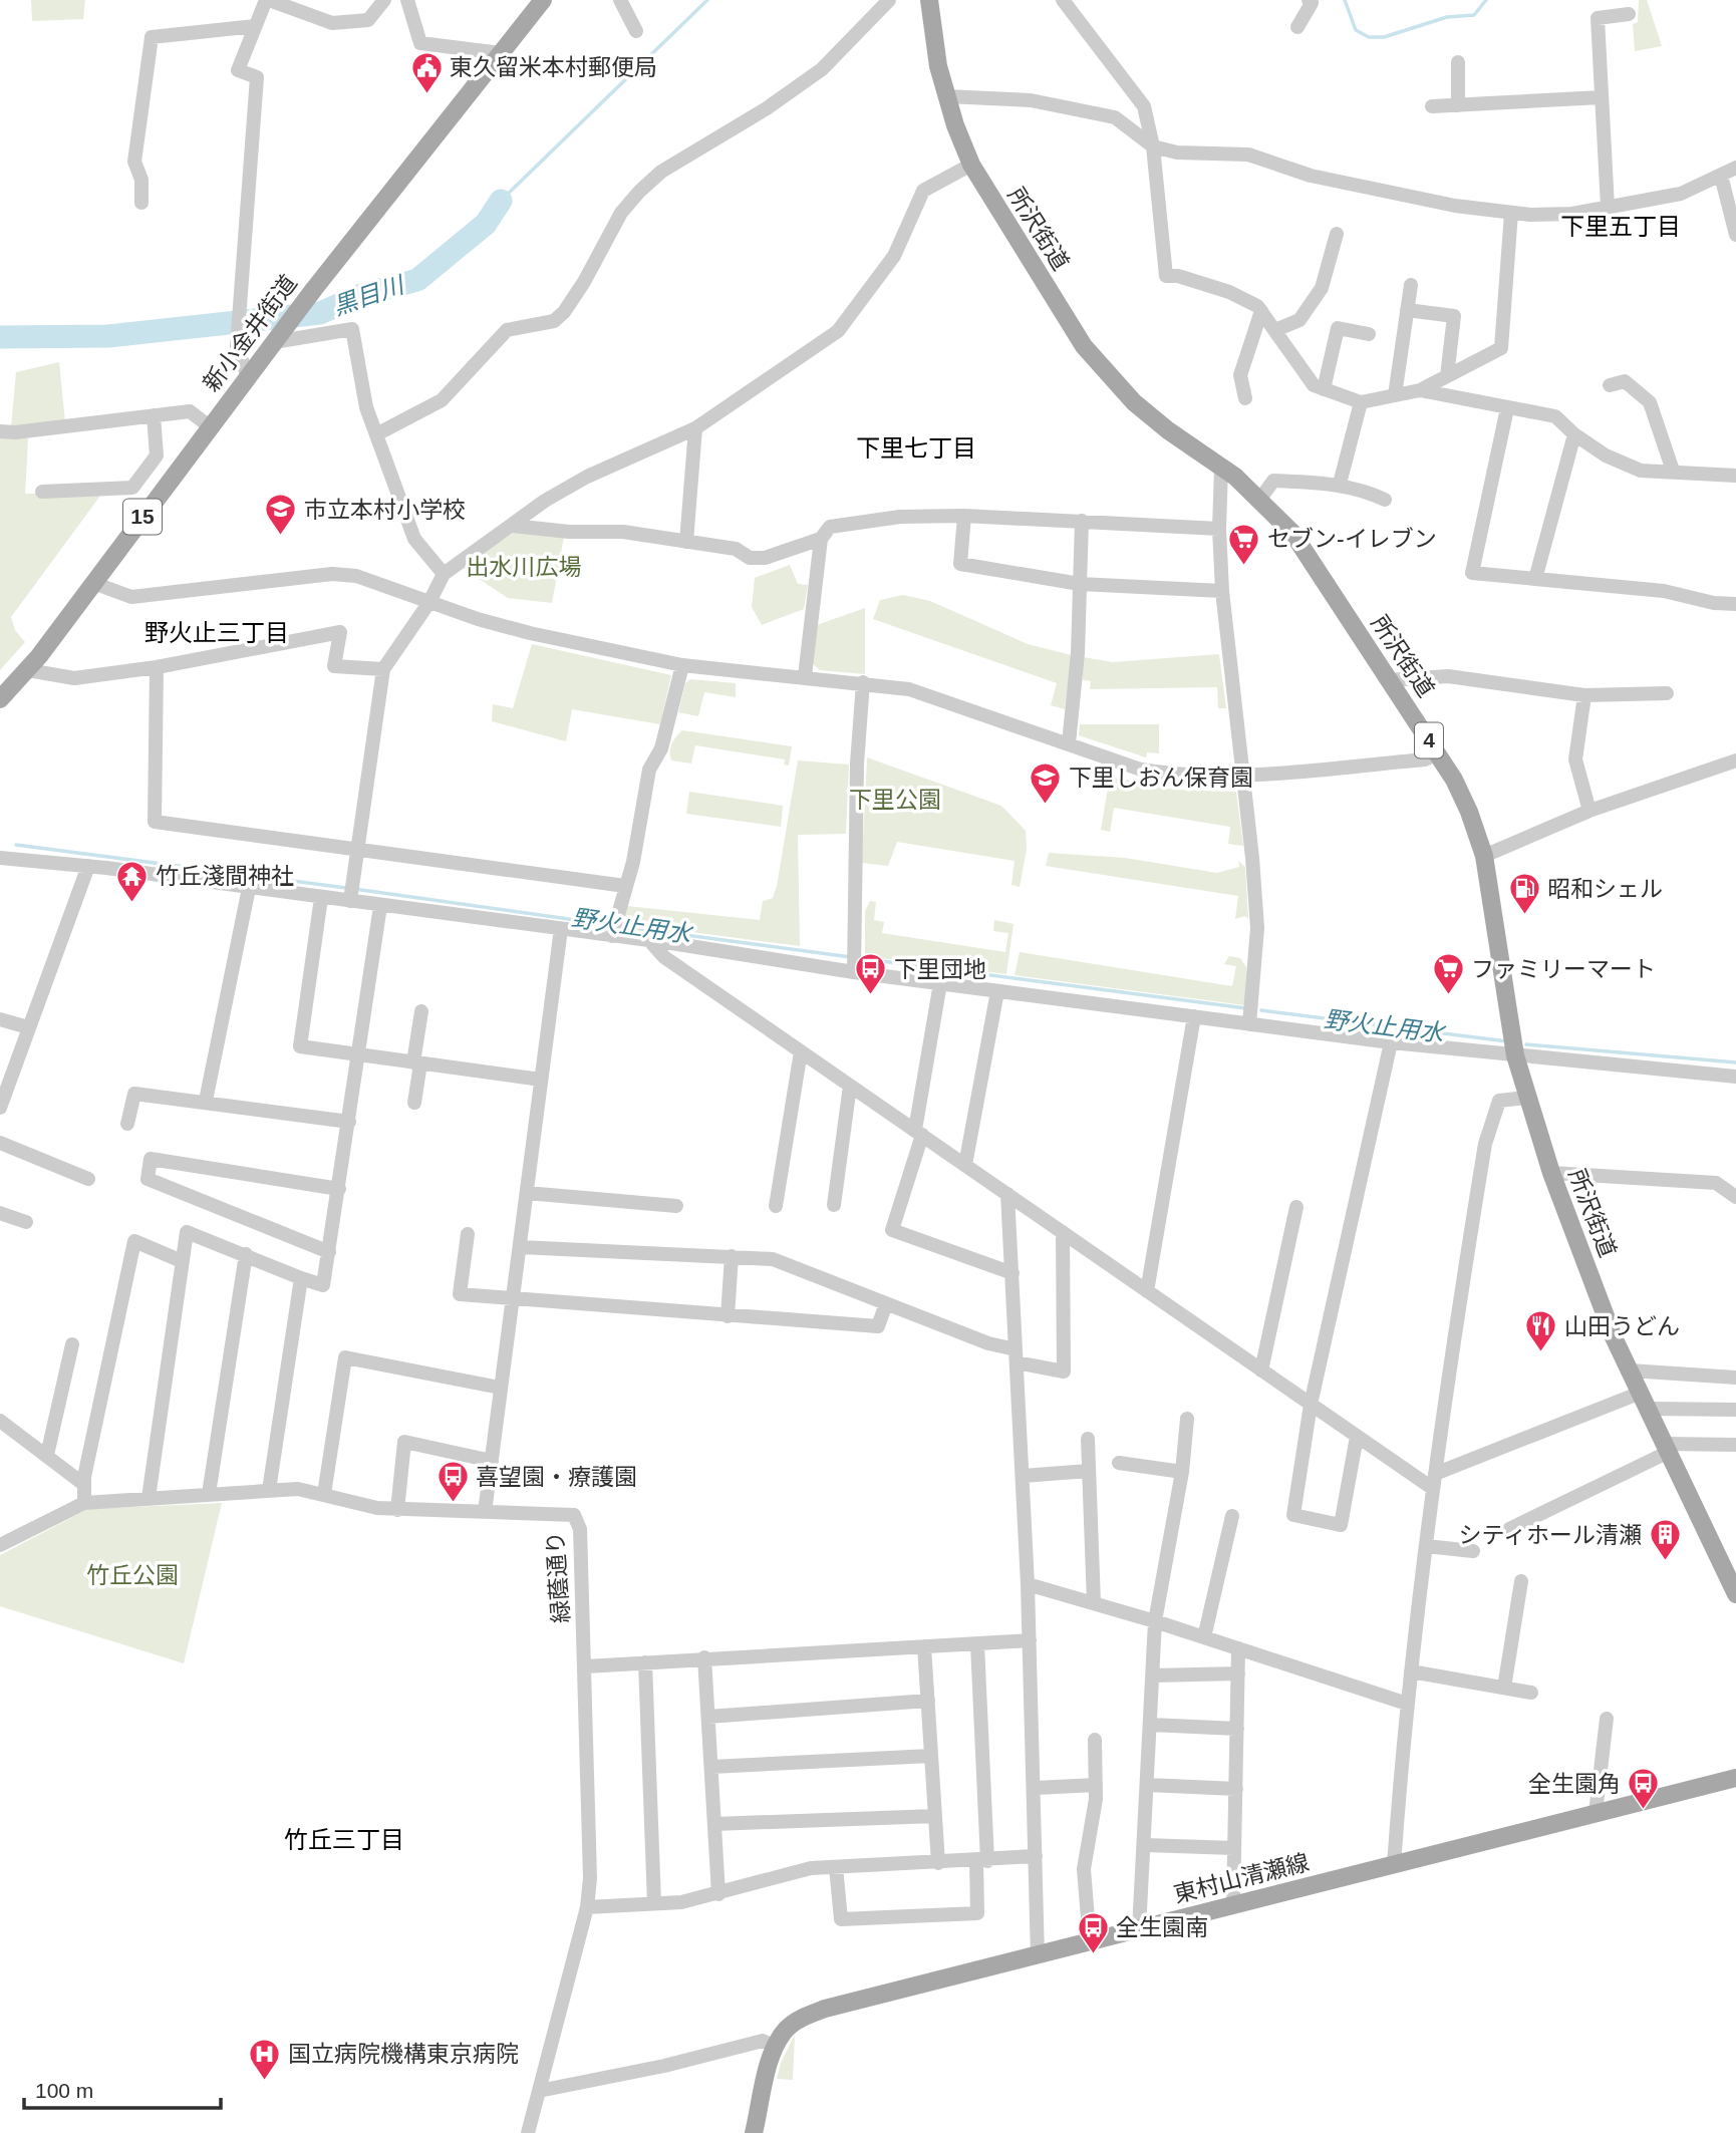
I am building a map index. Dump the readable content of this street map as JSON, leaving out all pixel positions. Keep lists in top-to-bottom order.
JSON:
{
  "streets": {
    "main road": [
      "所沢街道",
      "新小金井街道",
      "15",
      "4",
      "東村山清瀬線"
    ],
    "street": ["緑蔭通り"]
  },
  "districts": [
    "下里五丁目",
    "下里七丁目",
    "野火止三丁目",
    "竹丘三丁目"
  ],
  "water": ["黒目川", "野火止用水"],
  "parks": ["出水川広場", "下里公園", "竹丘公園"],
  "places": {
    "public building": ["東久留米本村郵便局"],
    "school or university": ["市立本村小学校", "下里しおん保育園"],
    "supermarket": ["セブン-イレブン", "ファミリーマート"],
    "temple": ["竹丘淺間神社"],
    "fuel station": ["昭和シェル"],
    "bus stop": [
      "下里団地",
      "喜望園・療護園",
      "全生園角",
      "全生園南"
    ],
    "restaurant": ["山田うどん"],
    "building": ["シティホール清瀬"],
    "hospital": ["国立病院機構東京病院"]
  },
  "scale_bar": "100 m"
}
